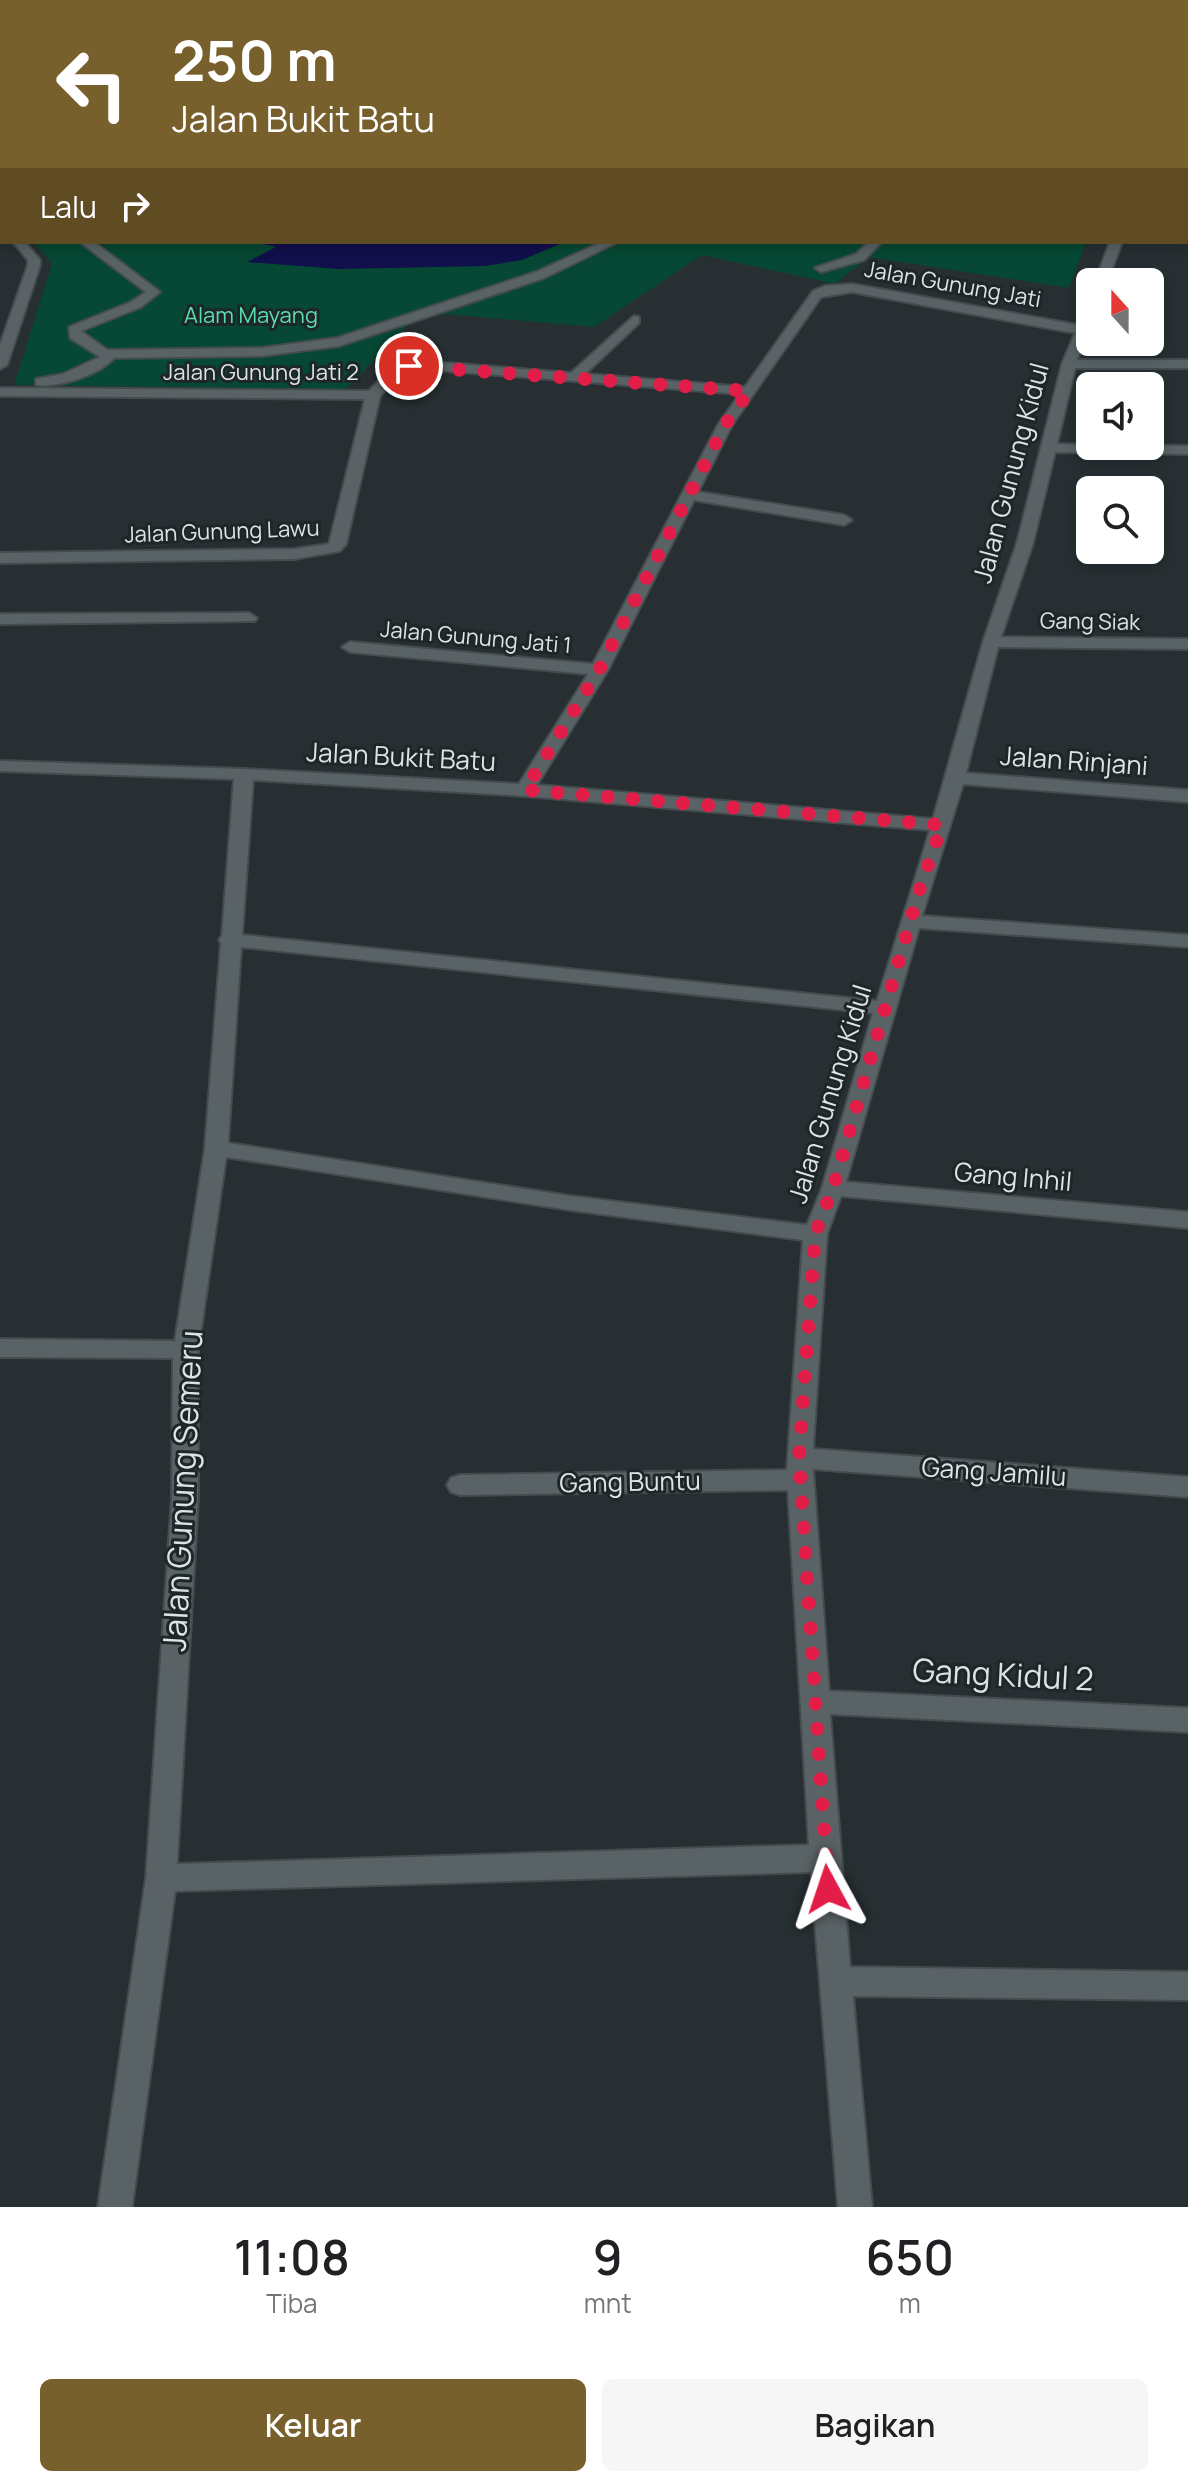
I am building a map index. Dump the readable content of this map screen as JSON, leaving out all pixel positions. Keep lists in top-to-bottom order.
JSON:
{
  "streets": {
    "street": [
      "Jalan Gunung Jati",
      "Jalan Gunung Jati 2",
      "Jalan Gunung Kidul",
      "Jalan Gunung Lawu",
      "Gang Siak",
      "Jalan Gunung Jati 1",
      "Jalan Bukit Batu",
      "Jalan Rinjani",
      "Gang Inhil",
      "Gang Jamilu",
      "Gang Buntu",
      "Jalan Gunung Semeru",
      "Gang Kidul 2"
    ]
  },
  "crossings": [
    ["Jalan Gunung Jati", "Jalan Gunung Jati 2"],
    ["Jalan Gunung Jati", "Jalan Gunung Jati 1"],
    ["Jalan Gunung Jati", "Jalan Bukit Batu"],
    ["Jalan Gunung Jati 2", "Jalan Gunung Lawu"],
    ["Jalan Gunung Kidul", "Gang Siak"],
    ["Jalan Gunung Kidul", "Jalan Bukit Batu"],
    ["Jalan Gunung Kidul", "Jalan Rinjani"],
    ["Jalan Gunung Kidul", "Gang Inhil"],
    ["Jalan Gunung Kidul", "Gang Jamilu"],
    ["Jalan Gunung Kidul", "Gang Buntu"],
    ["Jalan Gunung Kidul", "Gang Kidul 2"],
    ["Jalan Bukit Batu", "Jalan Gunung Semeru"],
    ["Gang Jamilu", "Gang Buntu"]
  ],
  "parks": ["Alam Mayang"],
  "north": "top",
  "page": {
    "turn": ["250 m", "Jalan Bukit Batu"],
    "then": "Lalu",
    "eta": [
      "11:08",
      "Tiba",
      "9",
      "mnt",
      "650",
      "m"
    ],
    "buttons": ["Keluar", "Bagikan"]
  }
}
